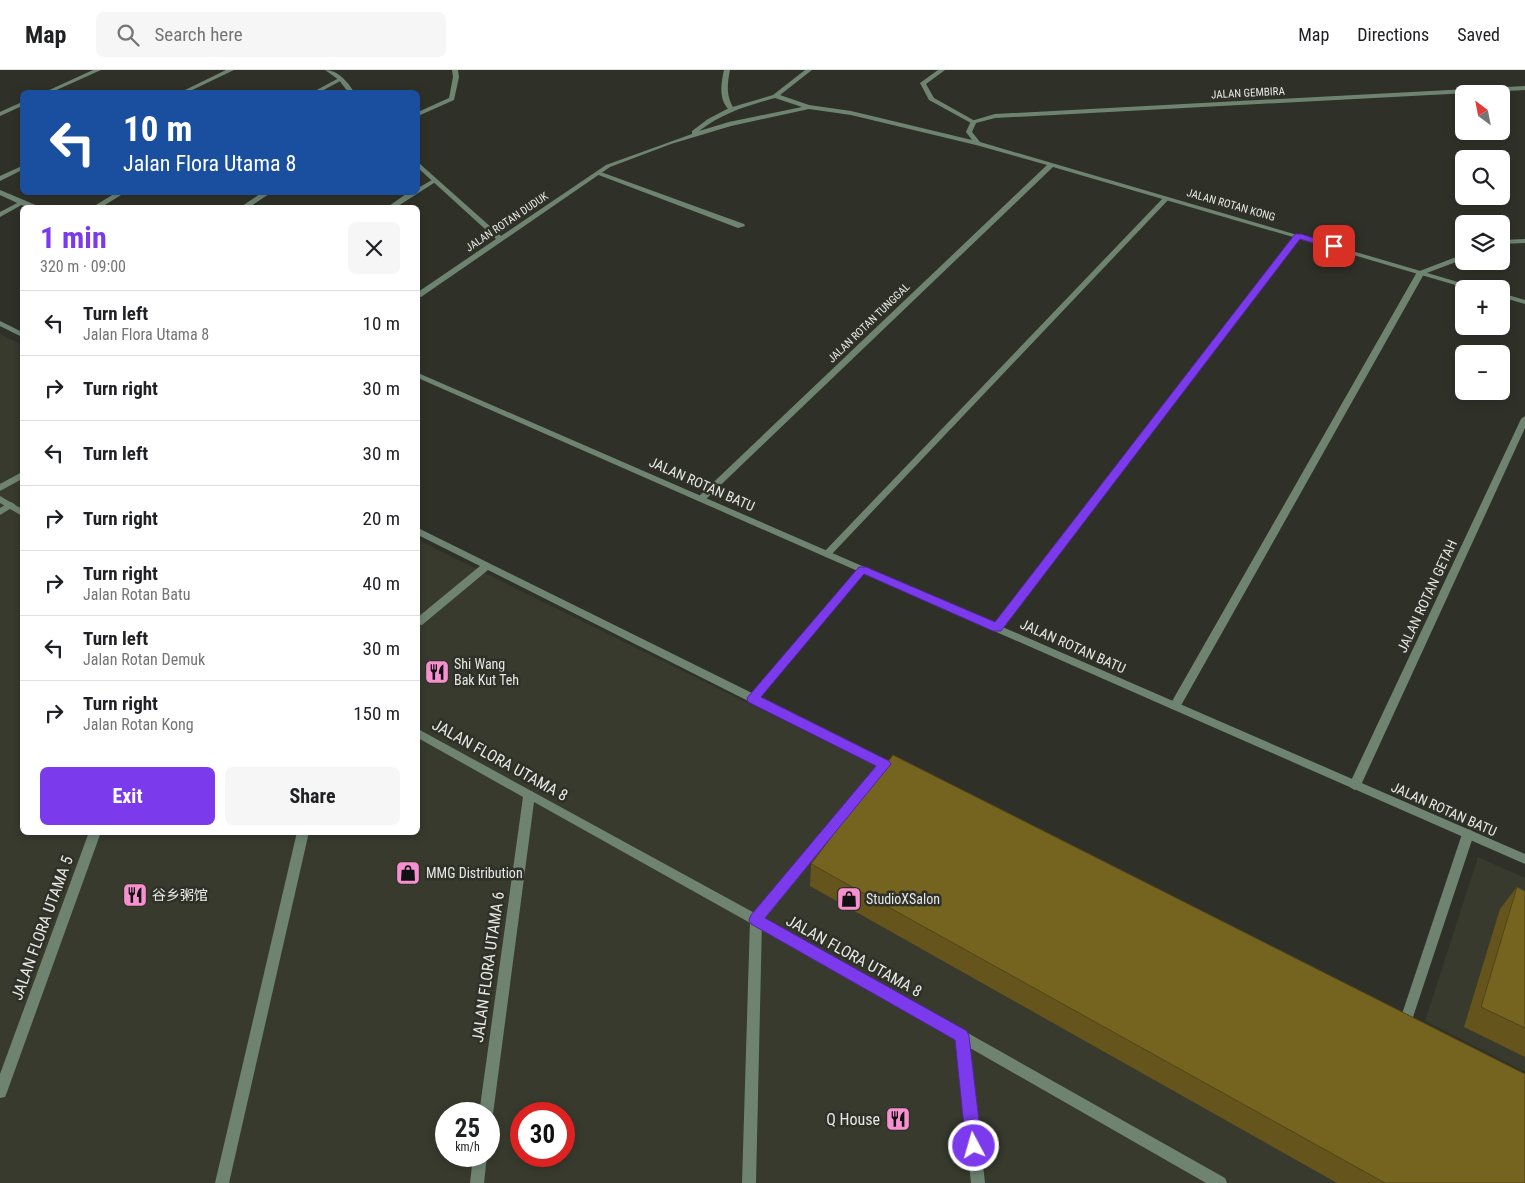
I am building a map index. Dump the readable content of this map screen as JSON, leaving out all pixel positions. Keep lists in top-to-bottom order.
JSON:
{
  "streets": {
    "street": [
      "JALAN GEMBIRA",
      "JALAN ROTAN KONG",
      "JALAN ROTAN DUDUK",
      "JALAN ROTAN TUNGGAL",
      "JALAN ROTAN BATU",
      "JALAN ROTAN GETAH",
      "JALAN FLORA UTAMA 8",
      "JALAN FLORA UTAMA 5",
      "JALAN FLORA UTAMA 6"
    ]
  },
  "crossings": [
    ["JALAN ROTAN KONG", "JALAN ROTAN DUDUK"],
    ["JALAN ROTAN KONG", "JALAN ROTAN TUNGGAL"],
    ["JALAN ROTAN TUNGGAL", "JALAN ROTAN BATU"],
    ["JALAN ROTAN BATU", "JALAN ROTAN GETAH"],
    ["JALAN FLORA UTAMA 8", "JALAN FLORA UTAMA 6"]
  ],
  "places": {
    "restaurant": ["Shi Wang Bak Kut Teh", "谷乡粥馆", "Q House"],
    "shop": ["MMG Distribution", "StudioXSalon"]
  },
  "north": "top left",
  "page": {
    "header": "Map",
    "search": "Search here",
    "nav": ["Map", "Directions", "Saved"],
    "map_buttons": ["+", "−"],
    "turn": ["10 m", "Jalan Flora Utama 8"],
    "heading": ["1 min", "320 m · 09:00"],
    "list": [
      {
        "name": "Turn left",
        "note": "Jalan Flora Utama 8",
        "value": "10 m"
      },
      {
        "name": "Turn right",
        "value": "30 m"
      },
      {
        "name": "Turn left",
        "value": "30 m"
      },
      {
        "name": "Turn right",
        "value": "20 m"
      },
      {
        "name": "Turn right",
        "note": "Jalan Rotan Batu",
        "value": "40 m"
      },
      {
        "name": "Turn left",
        "note": "Jalan Rotan Demuk",
        "value": "30 m"
      },
      {
        "name": "Turn right",
        "note": "Jalan Rotan Kong",
        "value": "150 m"
      }
    ],
    "buttons": ["Exit", "Share"],
    "speed": "25 km/h",
    "limit": "30"
  }
}
